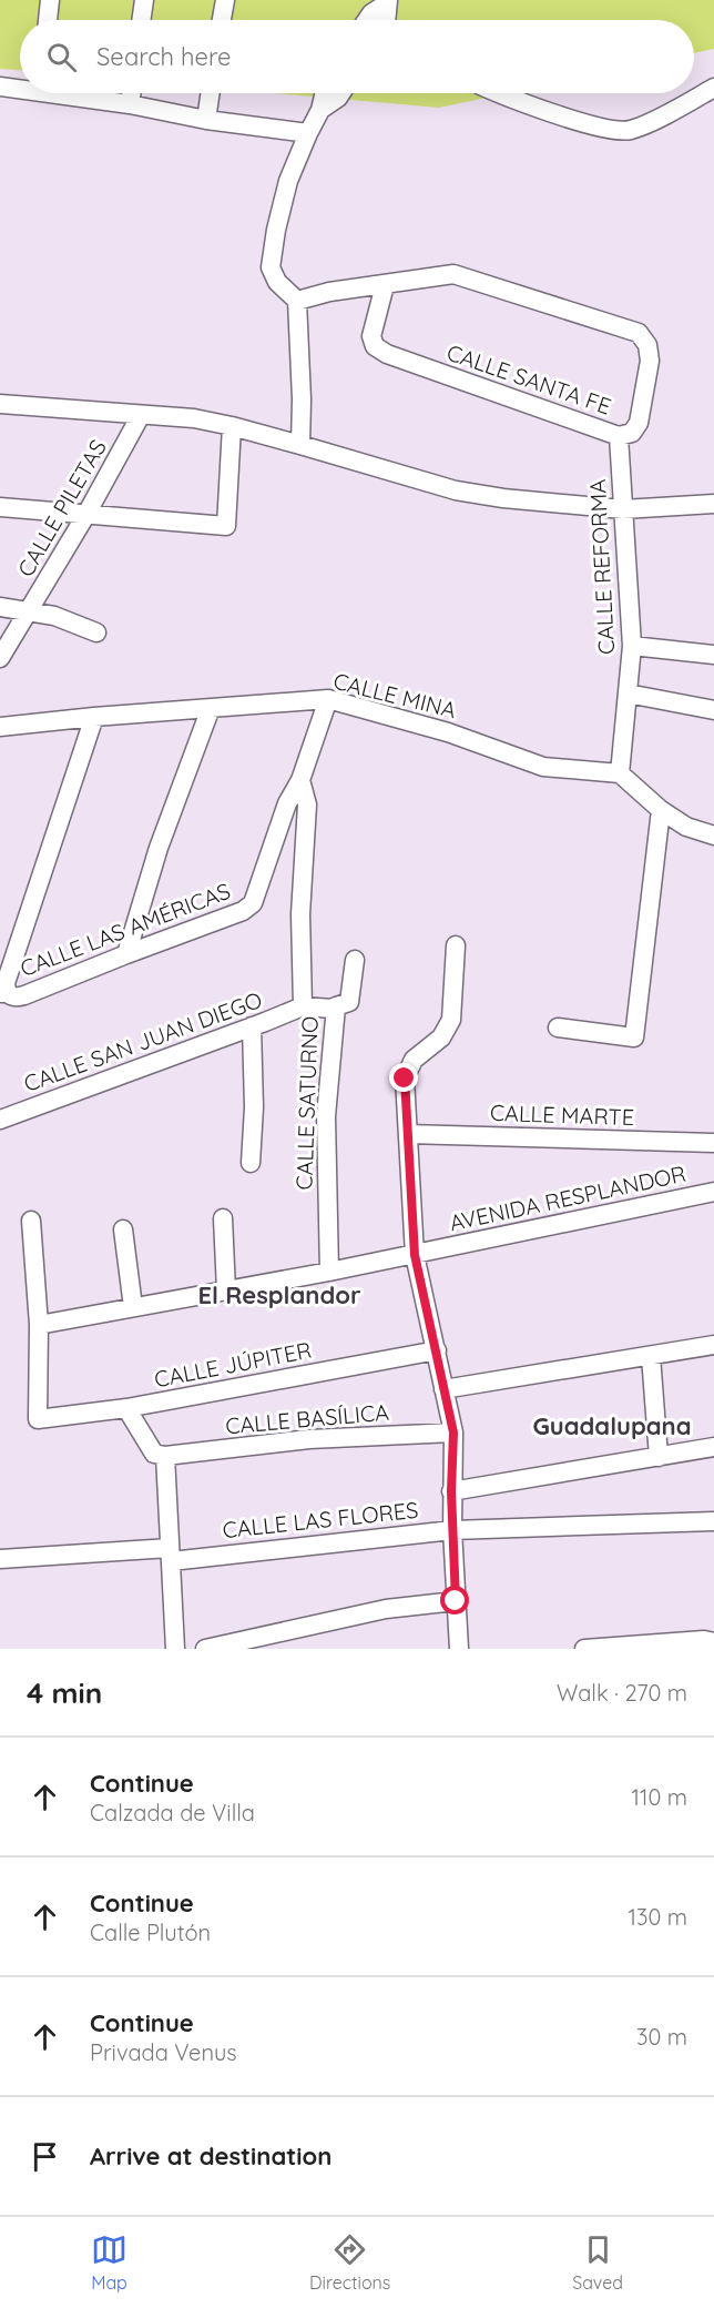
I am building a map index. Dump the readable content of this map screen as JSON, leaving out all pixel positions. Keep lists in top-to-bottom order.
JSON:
{
  "streets": {
    "street": [
      "CALLE SANTA FE",
      "CALLE PILETAS",
      "CALLE REFORMA",
      "CALLE MINA",
      "CALLE LAS AMÉRICAS",
      "CALLE SAN JUAN DIEGO",
      "CALLE SATURNO",
      "CALLE MARTE",
      "AVENIDA RESPLANDOR",
      "CALLE JÚPITER",
      "CALLE BASÍLICA",
      "CALLE LAS FLORES"
    ]
  },
  "crossings": [
    ["CALLE SANTA FE", "CALLE REFORMA"],
    ["CALLE REFORMA", "CALLE MINA"],
    ["CALLE MINA", "CALLE LAS AMÉRICAS"],
    ["CALLE SAN JUAN DIEGO", "CALLE SATURNO"],
    ["CALLE SATURNO", "AVENIDA RESPLANDOR"],
    ["AVENIDA RESPLANDOR", "CALLE JÚPITER"]
  ],
  "districts": ["El Resplandor", "Guadalupana"],
  "page": {
    "search": "Search here",
    "heading": ["4 min", "Walk · 270 m"],
    "list": [
      ["Continue", "Calzada de Villa", "110 m"],
      ["Continue", "Calle Plutón", "130 m"],
      ["Continue", "Privada Venus", "30 m"],
      "Arrive at destination"
    ],
    "nav": ["Map", "Directions", "Saved"]
  }
}
